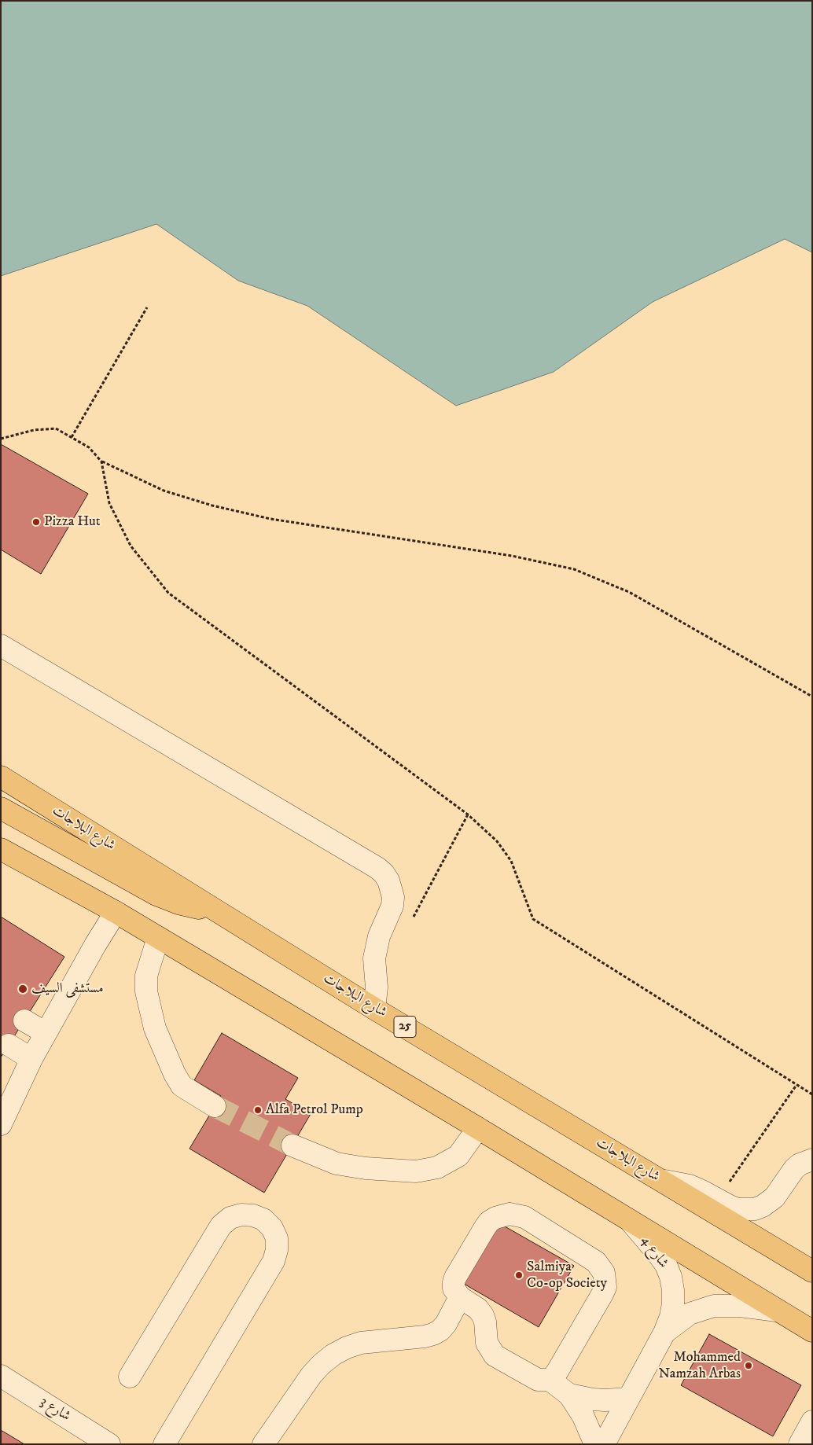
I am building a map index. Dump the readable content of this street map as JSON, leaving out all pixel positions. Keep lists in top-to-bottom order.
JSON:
{
  "streets": {
    "main road": ["شارع البلاجات", "25"],
    "street": ["شارع 4", "شارع 3"]
  },
  "places": [
    "Pizza Hut",
    "مستشفى السيف",
    "Alfa Petrol Pump",
    "Salmiya Co-op Society",
    "Mohammed Namzah Arbas"
  ]
}
